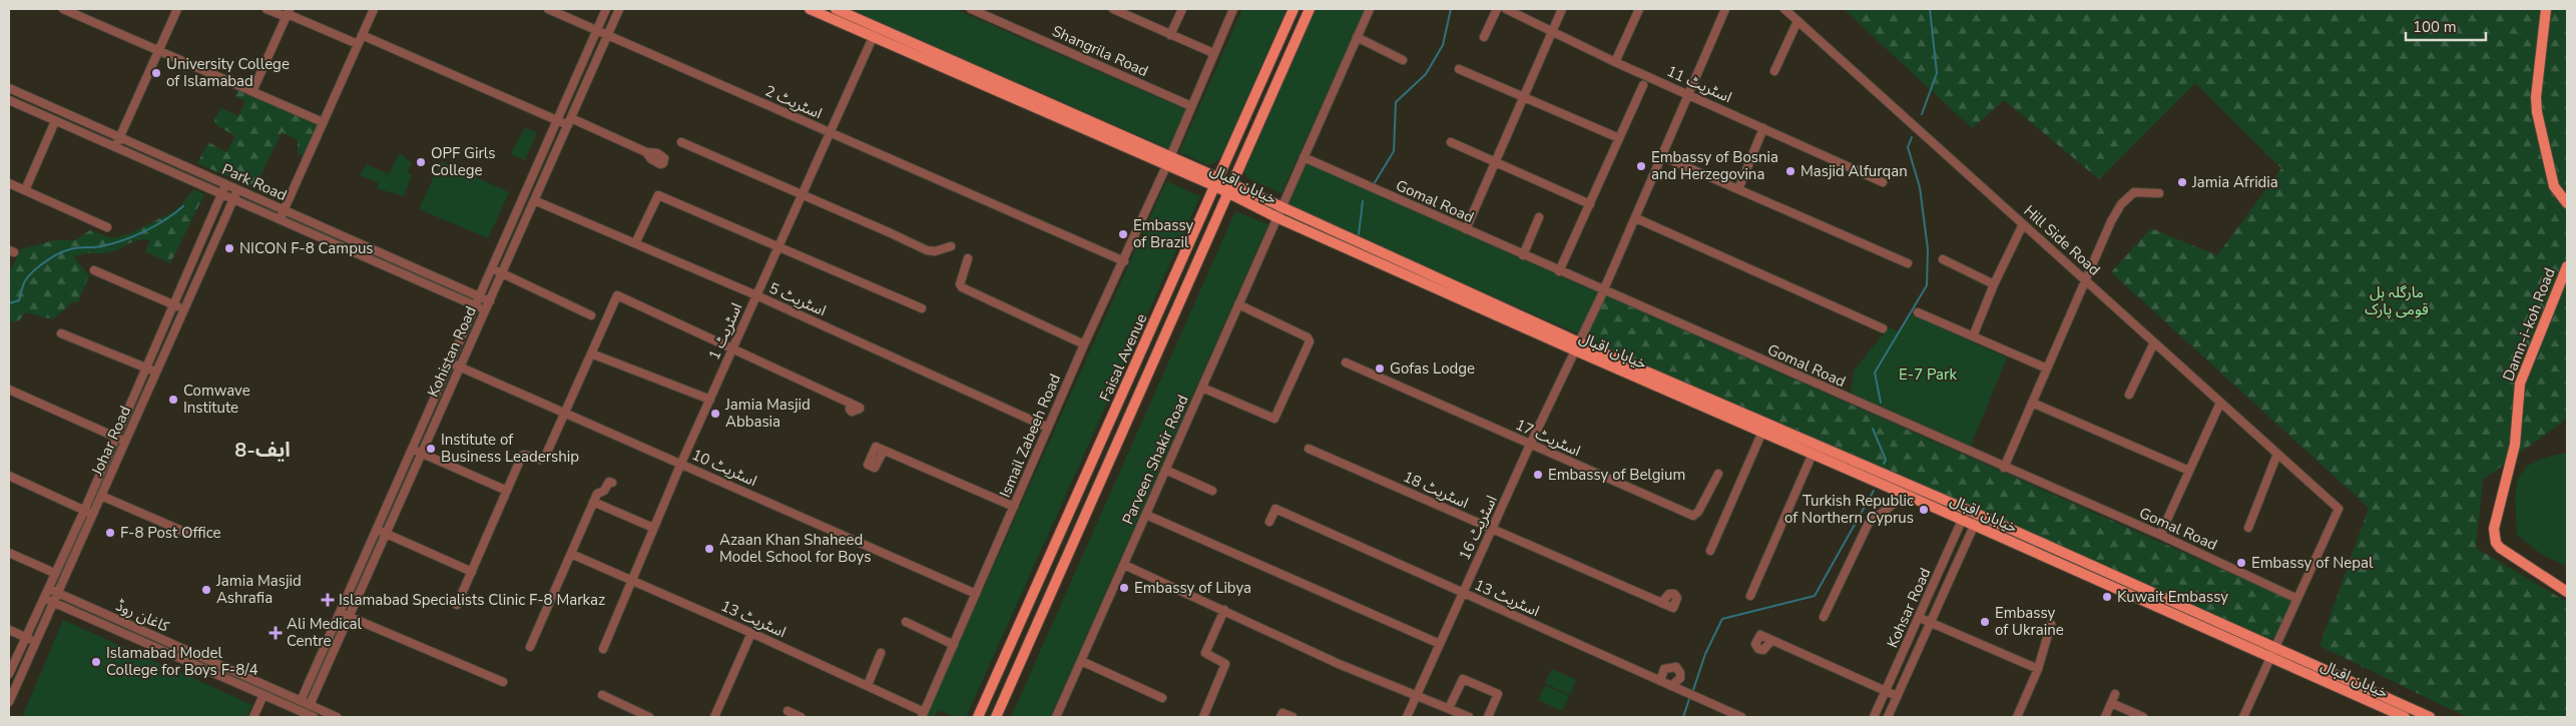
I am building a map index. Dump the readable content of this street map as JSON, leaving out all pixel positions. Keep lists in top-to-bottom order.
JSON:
{
  "streets": {
    "main road": ["خیابان اقبال", "Damn-i-koh Road", "Faisal Avenue"],
    "street": [
      "Shangrila Road",
      "اسٹریٹ 11",
      "اسٹریٹ 2",
      "Park Road",
      "Gomal Road",
      "Hill Side Road",
      "اسٹریٹ 5",
      "اسٹریٹ 1",
      "Kohistan Road",
      "Ismail Zabeeh Road",
      "اسٹریٹ 17",
      "Johar Road",
      "Parveen Shakir Road",
      "اسٹریٹ 10",
      "اسٹریٹ 18",
      "اسٹریٹ 16",
      "اسٹریٹ 13",
      "Kohsar Road",
      "کاغان روڈ"
    ]
  },
  "crossings": [
    ["Shangrila Road", "Ismail Zabeeh Road"],
    ["اسٹریٹ 2", "اسٹریٹ 1"],
    ["اسٹریٹ 2", "Kohistan Road"],
    ["اسٹریٹ 2", "Ismail Zabeeh Road"],
    ["Park Road", "Kohistan Road"],
    ["Park Road", "Johar Road"],
    ["خیابان اقبال", "اسٹریٹ 1"],
    ["خیابان اقبال", "Faisal Avenue"],
    ["خیابان اقبال", "Ismail Zabeeh Road"],
    ["خیابان اقبال", "Parveen Shakir Road"],
    ["خیابان اقبال", "اسٹریٹ 16"],
    ["خیابان اقبال", "Kohsar Road"],
    ["Gomal Road", "Hill Side Road"],
    ["Gomal Road", "Parveen Shakir Road"],
    ["اسٹریٹ 5", "اسٹریٹ 1"],
    ["اسٹریٹ 5", "Kohistan Road"],
    ["اسٹریٹ 5", "Ismail Zabeeh Road"],
    ["اسٹریٹ 1", "اسٹریٹ 10"],
    ["اسٹریٹ 1", "اسٹریٹ 13"],
    ["Kohistan Road", "اسٹریٹ 10"],
    ["Kohistan Road", "کاغان روڈ"],
    ["Ismail Zabeeh Road", "اسٹریٹ 10"],
    ["Ismail Zabeeh Road", "اسٹریٹ 13"],
    ["اسٹریٹ 17", "اسٹریٹ 16"],
    ["Johar Road", "کاغان روڈ"],
    ["اسٹریٹ 18", "اسٹریٹ 16"],
    ["اسٹریٹ 16", "اسٹریٹ 13"]
  ],
  "districts": ["ایف-8"],
  "parks": ["مارگلہ ہل قومی پارک", "E-7 Park"],
  "places": {
    "other": [
      "University College of Islamabad",
      "OPF Girls College",
      "Embassy of Bosnia and Herzegovina",
      "Masjid Alfurqan",
      "Jamia Afridia",
      "Embassy of Brazil",
      "NICON F-8 Campus",
      "Gofas Lodge",
      "Comwave Institute",
      "Jamia Masjid Abbasia",
      "Institute of Business Leadership",
      "Embassy of Belgium",
      "Turkish Republic of Northern Cyprus",
      "F-8 Post Office",
      "Azaan Khan Shaheed Model School for Boys",
      "Embassy of Nepal",
      "Embassy of Libya",
      "Jamia Masjid Ashrafia",
      "Kuwait Embassy",
      "Embassy of Ukraine",
      "Islamabad Model College for Boys F-8/4"
    ],
    "health": ["Islamabad Specialists Clinic F-8 Markaz", "Ali Medical Centre"]
  },
  "scale_bar": "100 m"
}
